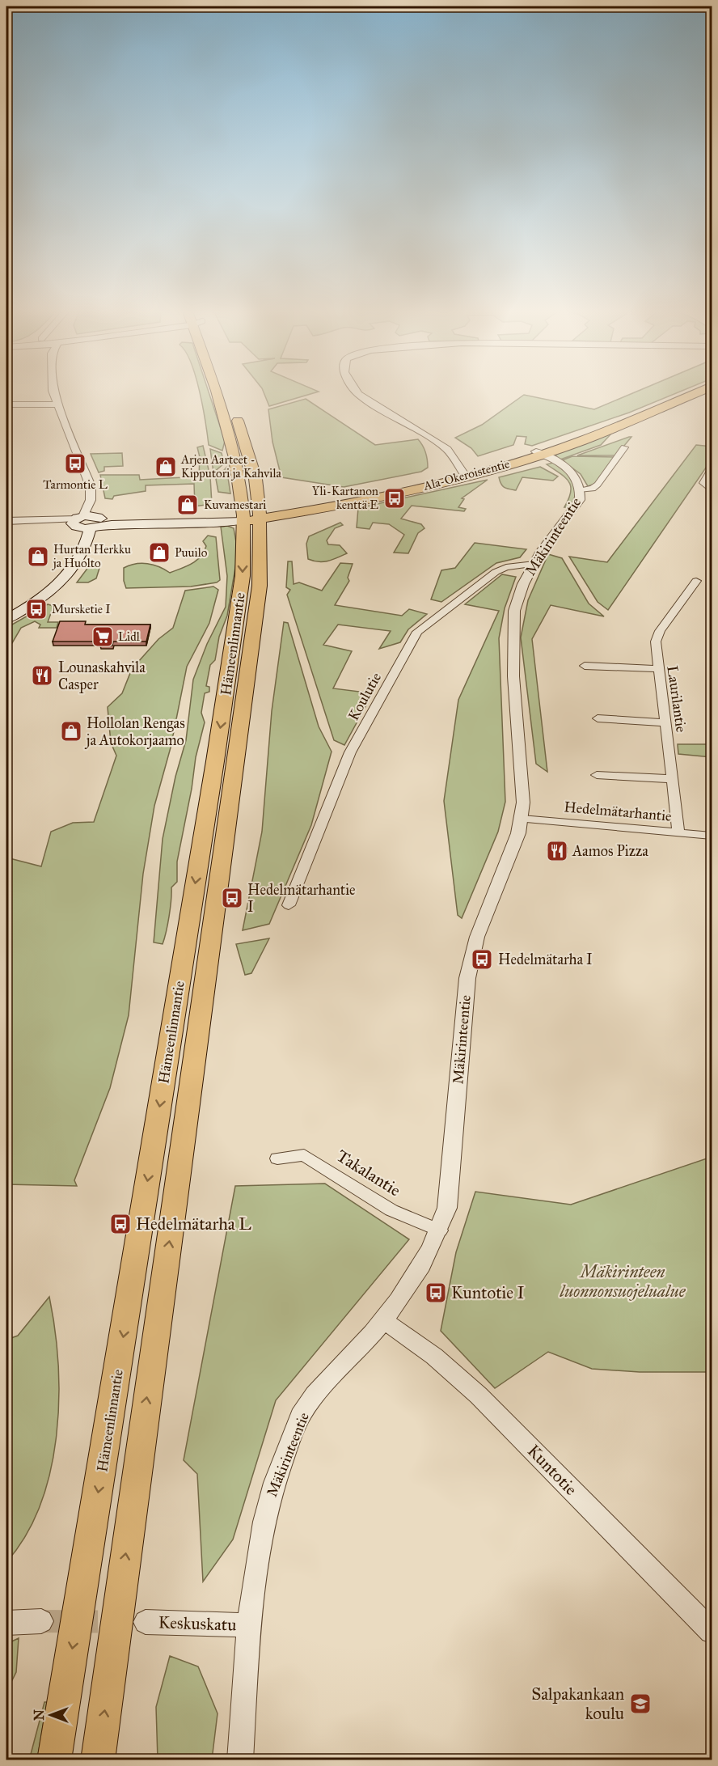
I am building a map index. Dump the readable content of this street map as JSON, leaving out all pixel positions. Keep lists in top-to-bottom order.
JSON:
{
  "streets": {
    "main road": ["Ala-Okeroistentie", "Hämeenlinnantie"],
    "street": [
      "Mäkirinteentie",
      "Koulutie",
      "Laurilantie",
      "Hedelmätarhantie",
      "Takalantie",
      "Kuntotie",
      "Keskuskatu"
    ]
  },
  "crossings": [
    ["Ala-Okeroistentie", "Mäkirinteentie"],
    ["Ala-Okeroistentie", "Hämeenlinnantie"],
    ["Mäkirinteentie", "Koulutie"],
    ["Mäkirinteentie", "Hedelmätarhantie"],
    ["Mäkirinteentie", "Takalantie"],
    ["Mäkirinteentie", "Kuntotie"],
    ["Mäkirinteentie", "Keskuskatu"],
    ["Laurilantie", "Hedelmätarhantie"]
  ],
  "parks": ["Mäkirinteen luonnonsuojelualue"],
  "places": {
    "bus stop": [
      "Tarmontie L",
      "Yli-Kartanon kenttä E",
      "Mursketie I",
      "Hedelmätarhantie I",
      "Hedelmätarha I",
      "Hedelmätarha L",
      "Kuntotie I"
    ],
    "shop": [
      "Arjen Aarteet - Kipputori ja Kahvila",
      "Kuvamestari",
      "Puuilo",
      "Hurtan Herkku ja Huolto",
      "Hollolan Rengas ja Autokorjaamo"
    ],
    "supermarket": ["Lidl"],
    "restaurant": ["Lounaskahvila Casper", "Aamos Pizza"],
    "school or university": ["Salpakankaan koulu"]
  },
  "north": "left"
}
